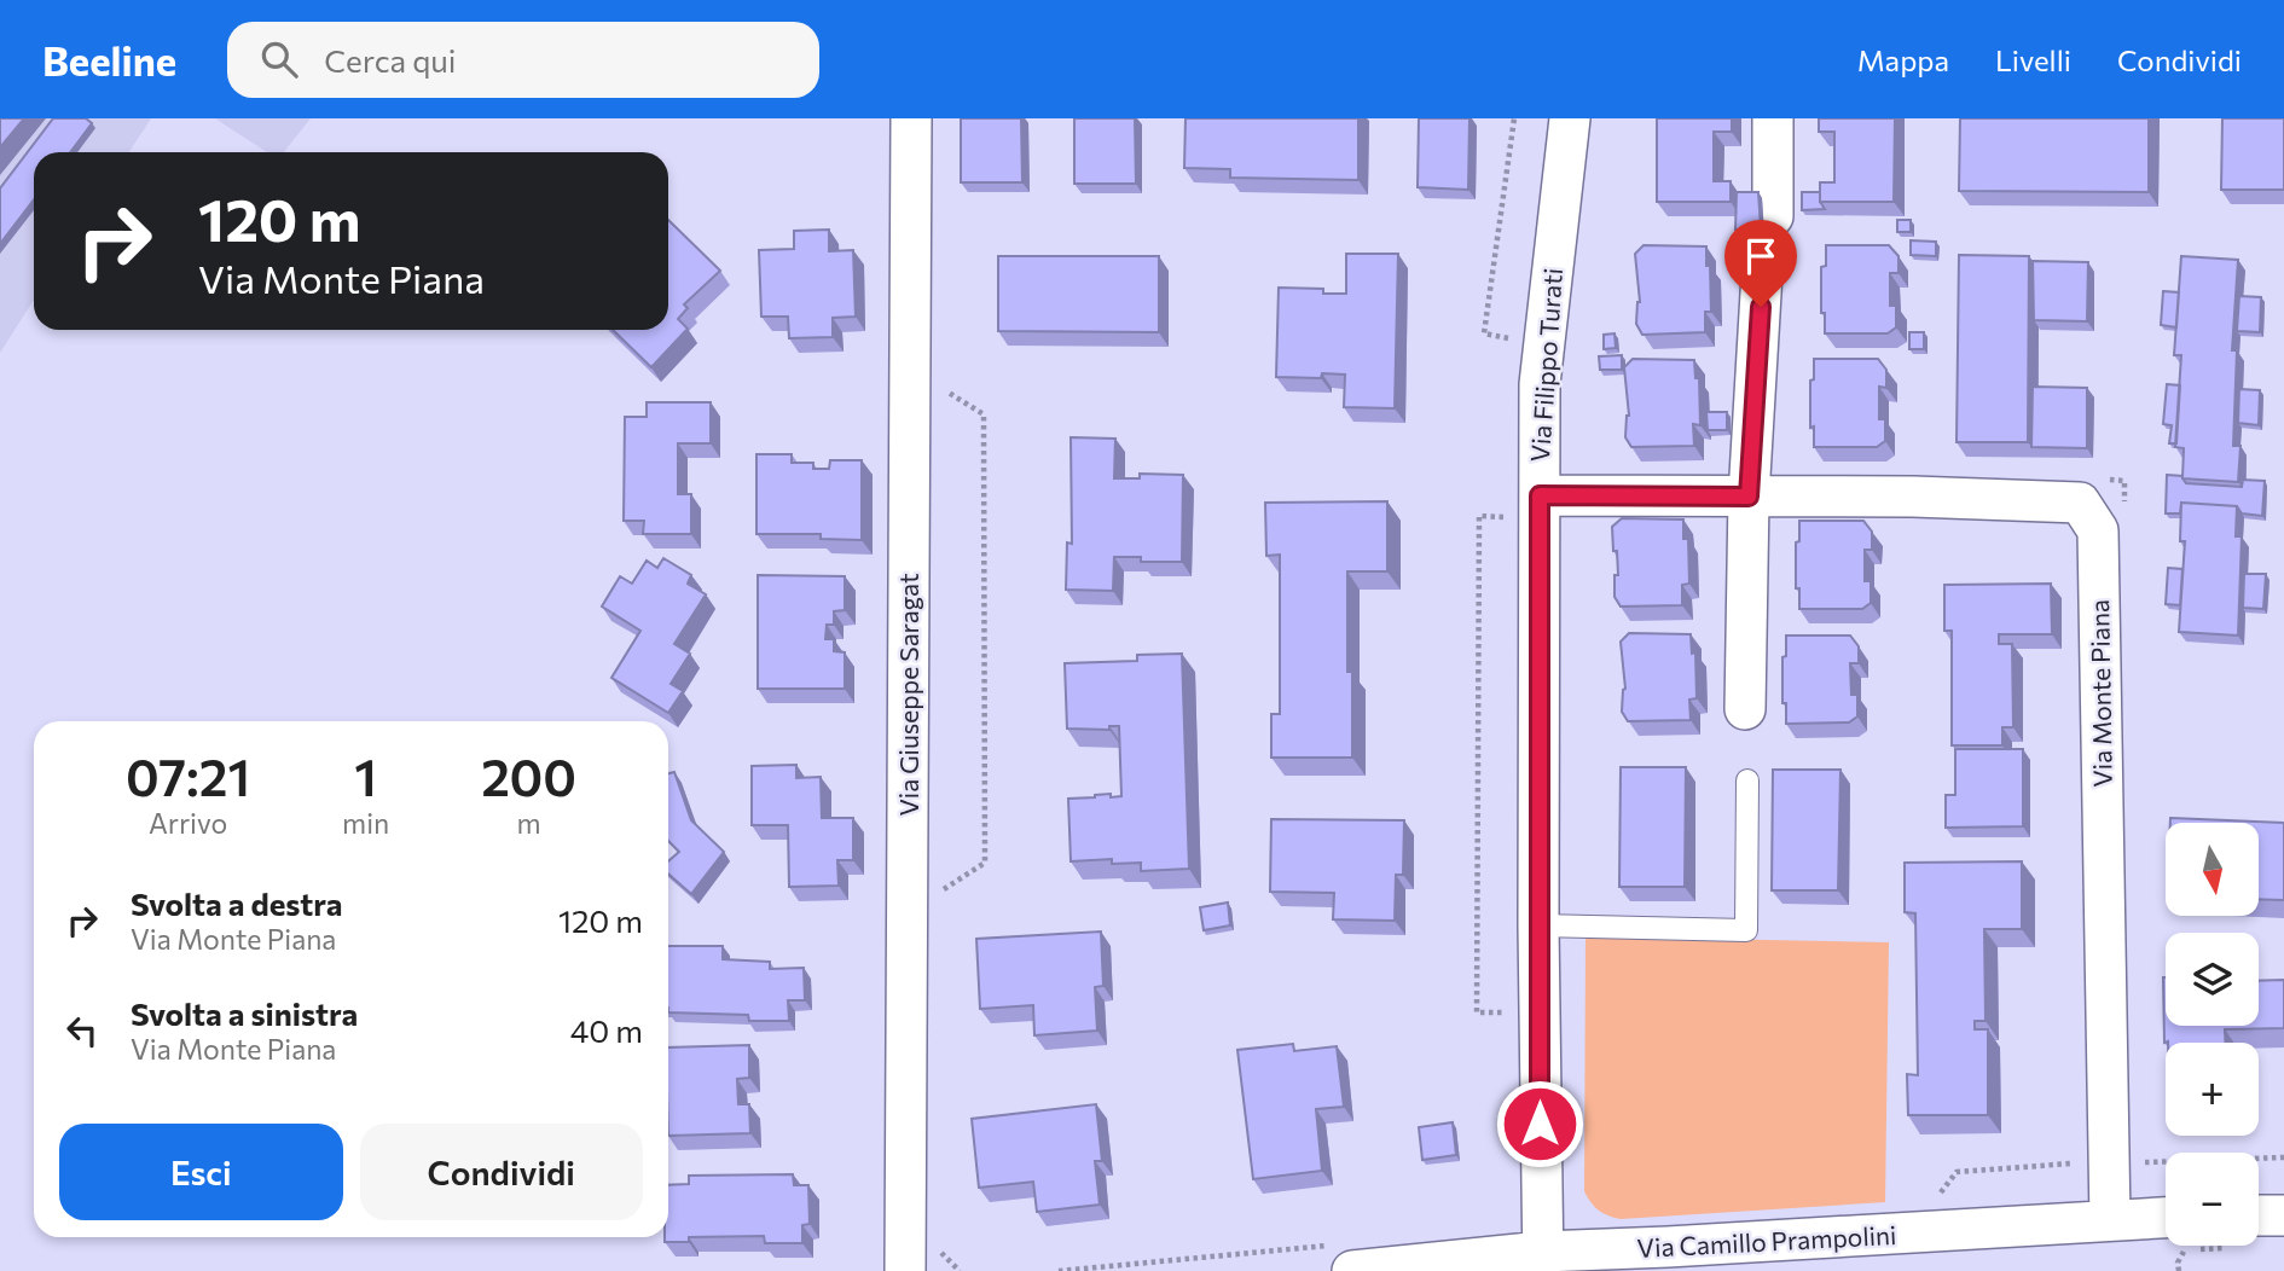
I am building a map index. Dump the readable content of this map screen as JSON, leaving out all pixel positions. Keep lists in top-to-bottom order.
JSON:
{
  "streets": {
    "street": [
      "Via Filippo Turati",
      "Via Monte Piana",
      "Via Giuseppe Saragat",
      "Via Camillo Prampolini"
    ]
  },
  "crossings": [
    ["Via Filippo Turati", "Via Monte Piana"],
    ["Via Filippo Turati", "Via Camillo Prampolini"],
    ["Via Monte Piana", "Via Camillo Prampolini"]
  ],
  "north": "bottom",
  "page": {
    "header": "Beeline",
    "search": "Cerca qui",
    "nav": ["Mappa", "Livelli", "Condividi"],
    "turn": ["120 m", "Via Monte Piana"],
    "eta": [
      "07:21",
      "Arrivo",
      "1",
      "min",
      "200",
      "m"
    ],
    "map_buttons": ["+", "−"],
    "list": [
      {
        "name": "Svolta a destra",
        "note": "Via Monte Piana",
        "value": "120 m"
      },
      {
        "name": "Svolta a sinistra",
        "note": "Via Monte Piana",
        "value": "40 m"
      }
    ],
    "buttons": ["Esci", "Condividi"]
  }
}
